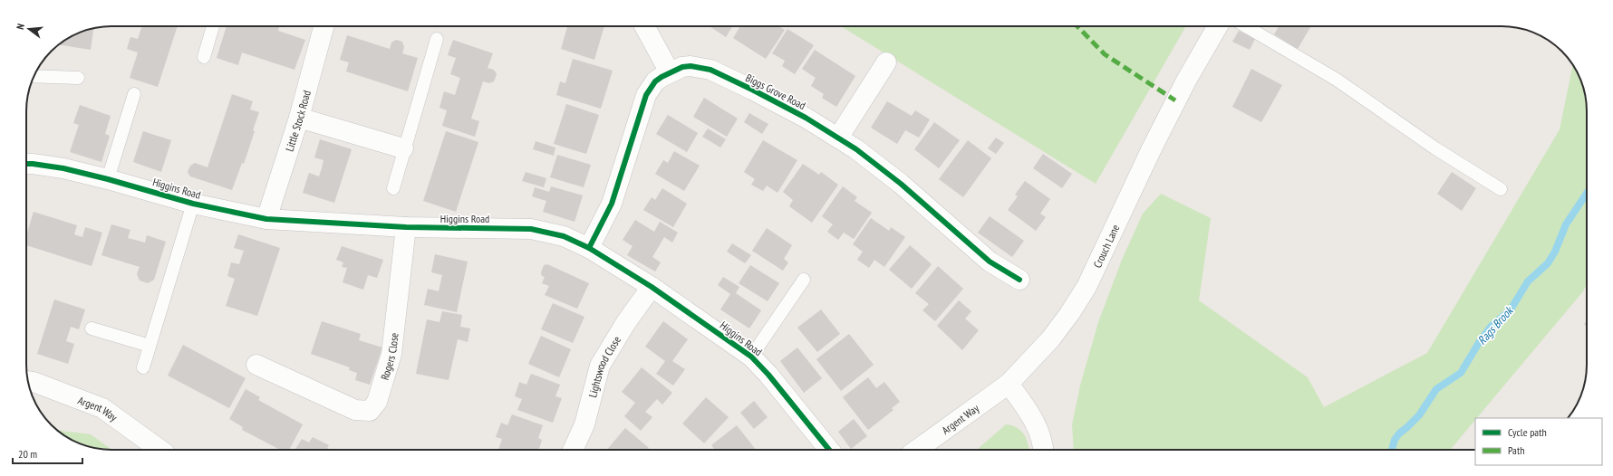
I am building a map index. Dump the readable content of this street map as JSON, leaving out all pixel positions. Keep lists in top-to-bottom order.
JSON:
{
  "streets": {
    "street": [
      "Biggs Grove Road",
      "Little Stock Road",
      "Higgins Road",
      "Crouch Lane",
      "Rogers Close",
      "Lightswood Close",
      "Argent Way"
    ]
  },
  "crossings": [
    ["Biggs Grove Road", "Higgins Road"],
    ["Little Stock Road", "Higgins Road"],
    ["Higgins Road", "Rogers Close"],
    ["Higgins Road", "Lightswood Close"],
    ["Crouch Lane", "Argent Way"]
  ],
  "water": ["Rags Brook"],
  "legend": ["Cycle path", "Path"],
  "scale_bar": "20 m",
  "north": "left"
}
